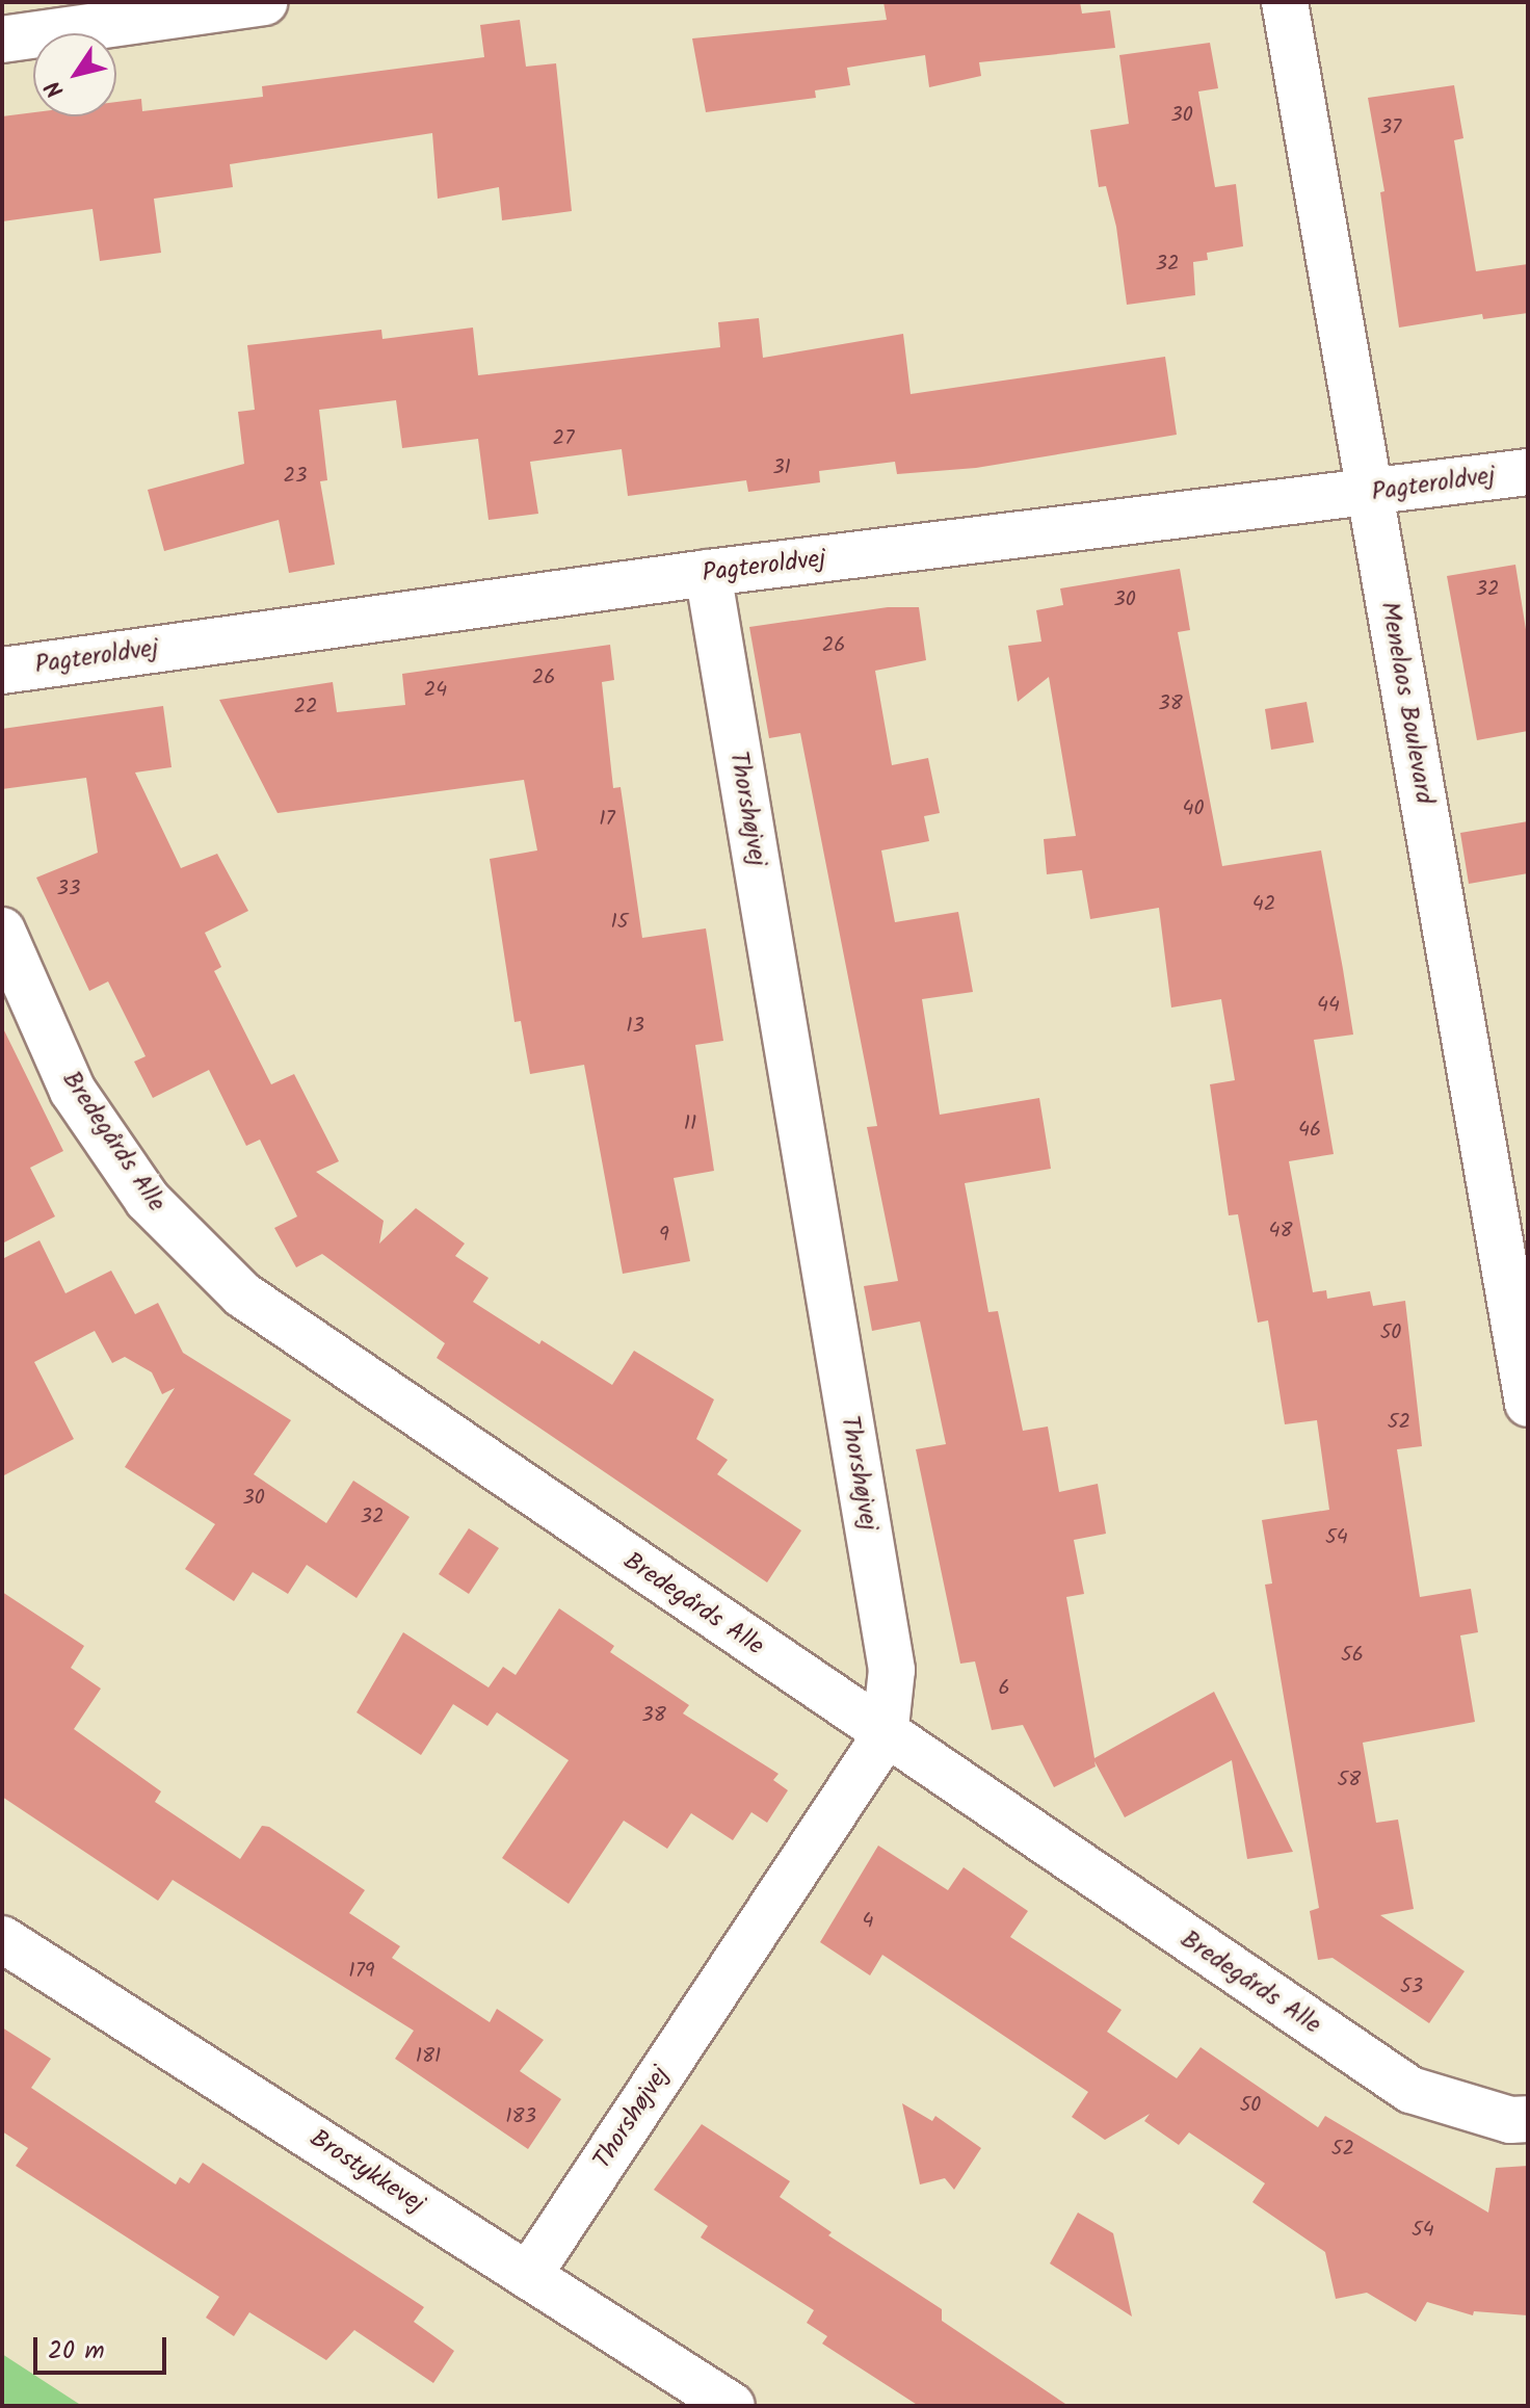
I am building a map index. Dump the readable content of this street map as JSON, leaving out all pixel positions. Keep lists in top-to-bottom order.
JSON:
{
  "streets": {
    "street": [
      "Pagteroldvej",
      "Menelaos Boulevard",
      "Thorshøjvej",
      "Bredegårds Alle",
      "Brostykkevej"
    ]
  },
  "crossings": [
    ["Pagteroldvej", "Menelaos Boulevard"],
    ["Pagteroldvej", "Thorshøjvej"],
    ["Thorshøjvej", "Bredegårds Alle"],
    ["Thorshøjvej", "Brostykkevej"]
  ],
  "house_numbers": [
    "30",
    "37",
    "32",
    "27",
    "31",
    "23",
    "32",
    "30",
    "26",
    "26",
    "24",
    "38",
    "22",
    "40",
    "17",
    "33",
    "42",
    "15",
    "44",
    "13",
    "11",
    "46",
    "48",
    "9",
    "50",
    "52",
    "30",
    "32",
    "54",
    "56",
    "6",
    "38",
    "58",
    "4",
    "179",
    "53",
    "181",
    "50",
    "183",
    "52",
    "54"
  ],
  "scale_bar": "20 m",
  "north": "bottom left"
}
